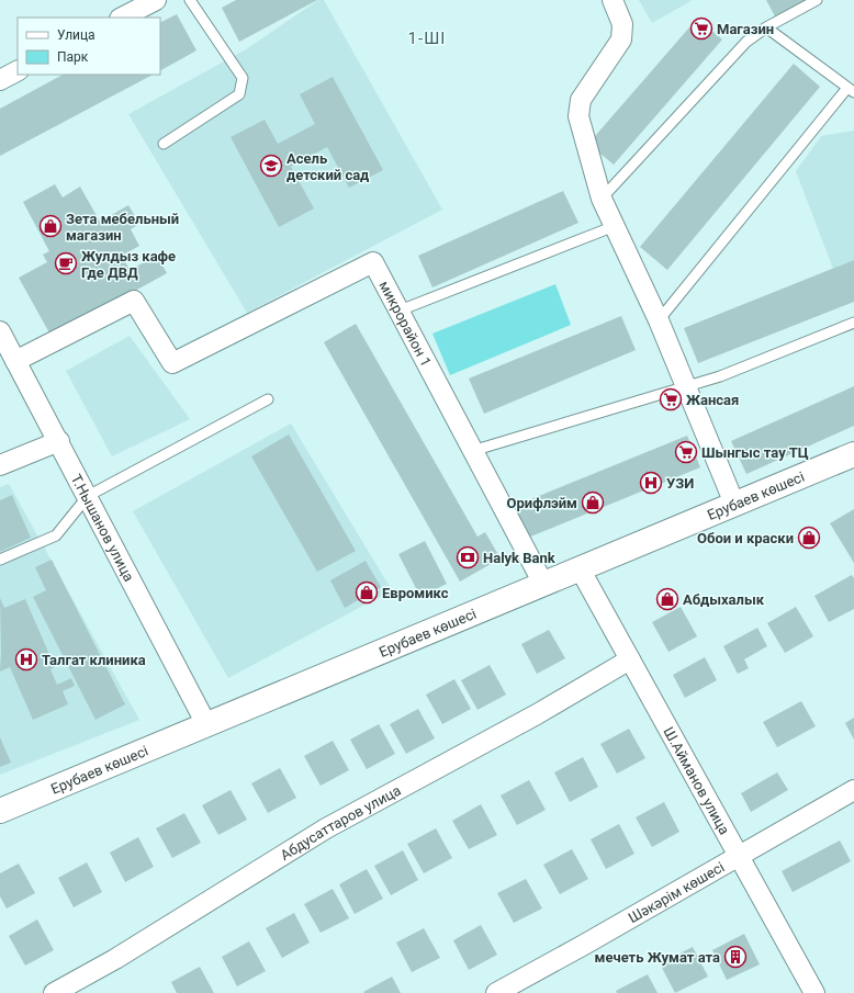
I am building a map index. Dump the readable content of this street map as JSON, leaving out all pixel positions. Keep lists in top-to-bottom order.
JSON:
{
  "streets": {
    "main road": ["Ерубаев көшесі"],
    "street": [
      "микрорайон 1",
      "Т.Нышанов улица",
      "Ш.Айманов улица",
      "Абдусаттаров улица",
      "Шәкәрім көшесі"
    ]
  },
  "crossings": [
    ["микрорайон 1", "Ерубаев көшесі"],
    ["микрорайон 1", "Т.Нышанов улица"],
    ["Ерубаев көшесі", "Т.Нышанов улица"],
    ["Ерубаев көшесі", "Ш.Айманов улица"],
    ["Ш.Айманов улица", "Абдусаттаров улица"],
    ["Ш.Айманов улица", "Шәкәрім көшесі"]
  ],
  "districts": ["1-ШІ"],
  "places": {
    "supermarket": ["Магазин", "Жансая", "Шынгыс тау ТЦ"],
    "school or university": ["Асель детский сад"],
    "shop": [
      "Зета мебельный магазин",
      "Орифлэйм",
      "Обои и краски",
      "Евромикс",
      "Абдыхалык"
    ],
    "cafe": ["Жулдыз кафе Где ДВД"],
    "hospital": ["УЗИ", "Талгат клиника"],
    "bank": ["Halyk Bank"],
    "building": ["мечеть Жумат ата"]
  },
  "legend": ["Улица", "Парк"]
}
